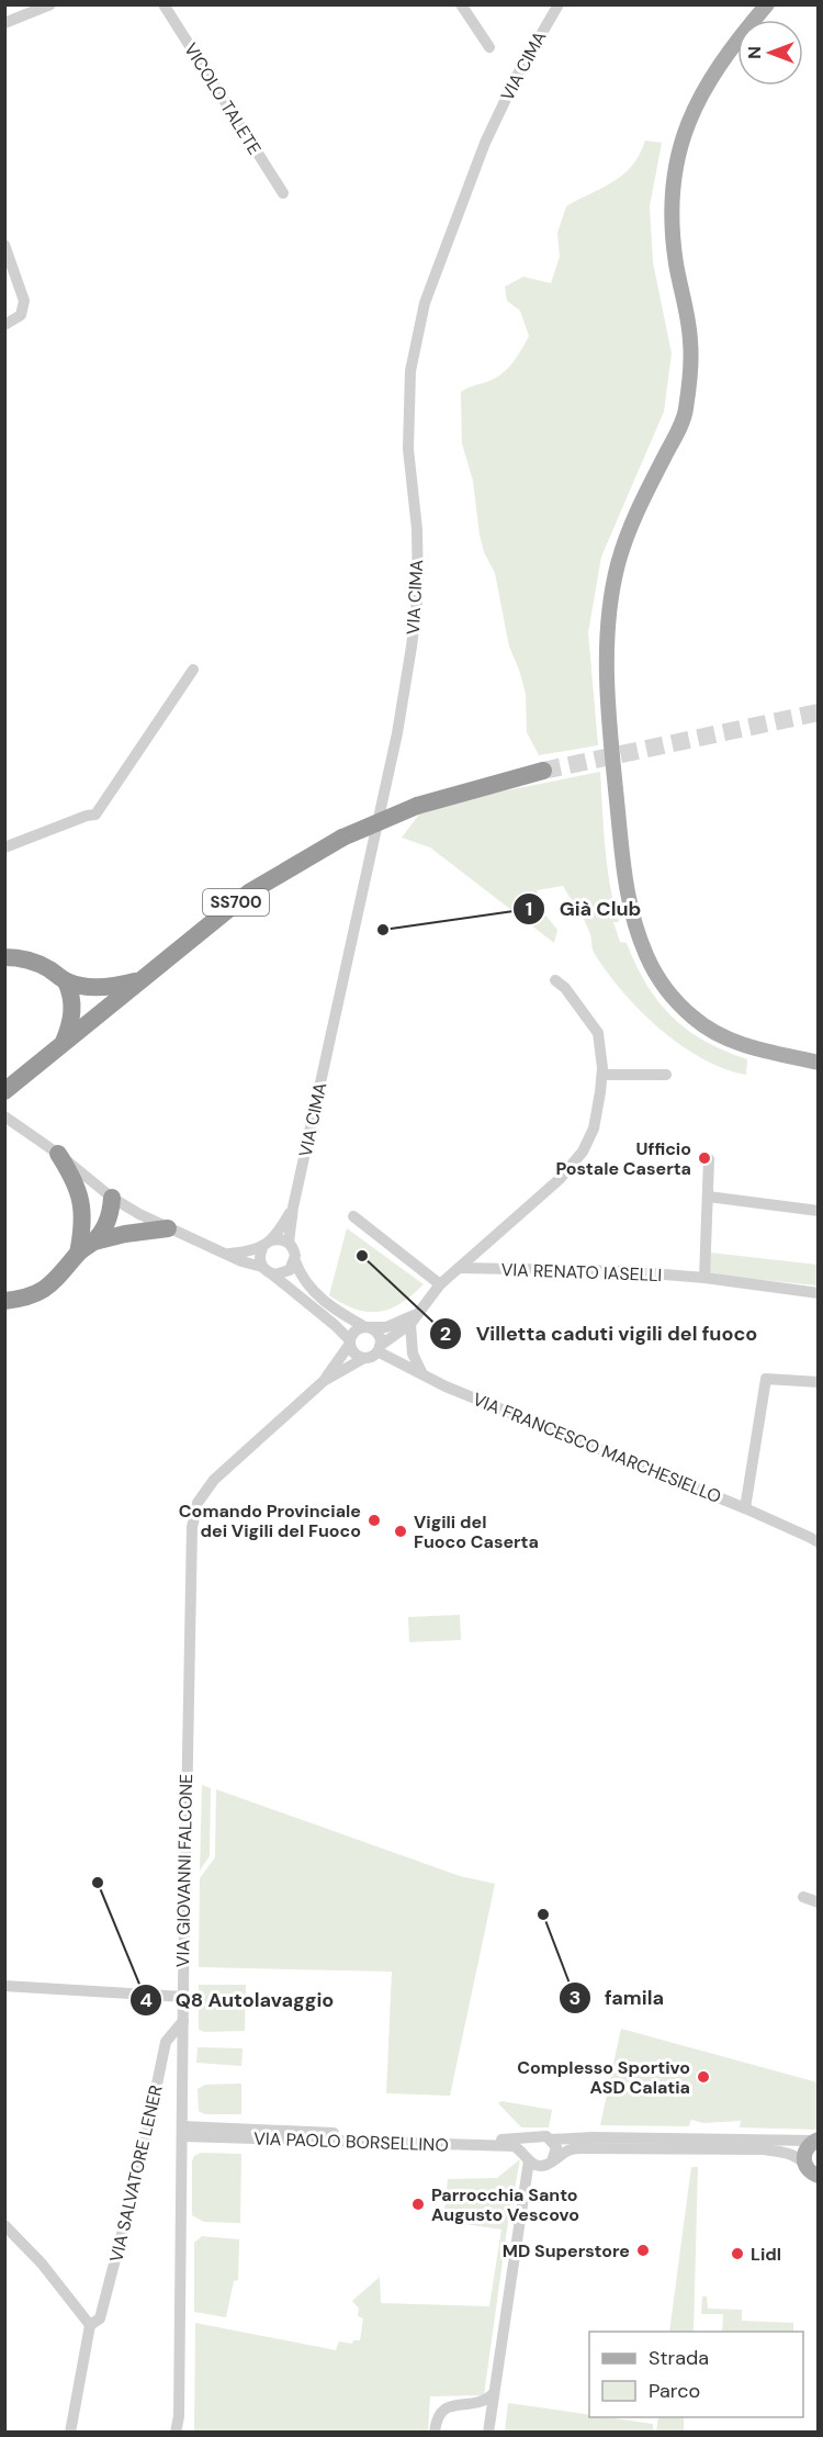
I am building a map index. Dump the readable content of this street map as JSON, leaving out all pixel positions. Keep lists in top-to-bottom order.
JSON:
{
  "streets": {
    "highway": ["SS700"],
    "street": [
      "VIA CIMA",
      "VICOLO TALETE",
      "VIA RENATO IASELLI",
      "VIA FRANCESCO MARCHESIELLO",
      "VIA GIOVANNI FALCONE",
      "VIA PAOLO BORSELLINO",
      "VIA SALVATORE LENER"
    ]
  },
  "crossings": [
    ["VIA FRANCESCO MARCHESIELLO", "VIA GIOVANNI FALCONE"],
    ["VIA GIOVANNI FALCONE", "VIA PAOLO BORSELLINO"],
    ["VIA GIOVANNI FALCONE", "VIA SALVATORE LENER"]
  ],
  "places": [
    "Già Club",
    "Ufficio Postale Caserta",
    "Villetta caduti vigili del fuoco",
    "Comando Provinciale dei Vigili del Fuoco",
    "Vigili del Fuoco Caserta",
    "Q8 Autolavaggio",
    "famila",
    "Complesso Sportivo ASD Calatia",
    "Parrocchia Santo Augusto Vescovo",
    "MD Superstore",
    "Lidl"
  ],
  "legend": ["Strada", "Parco"],
  "north": "left"
}
